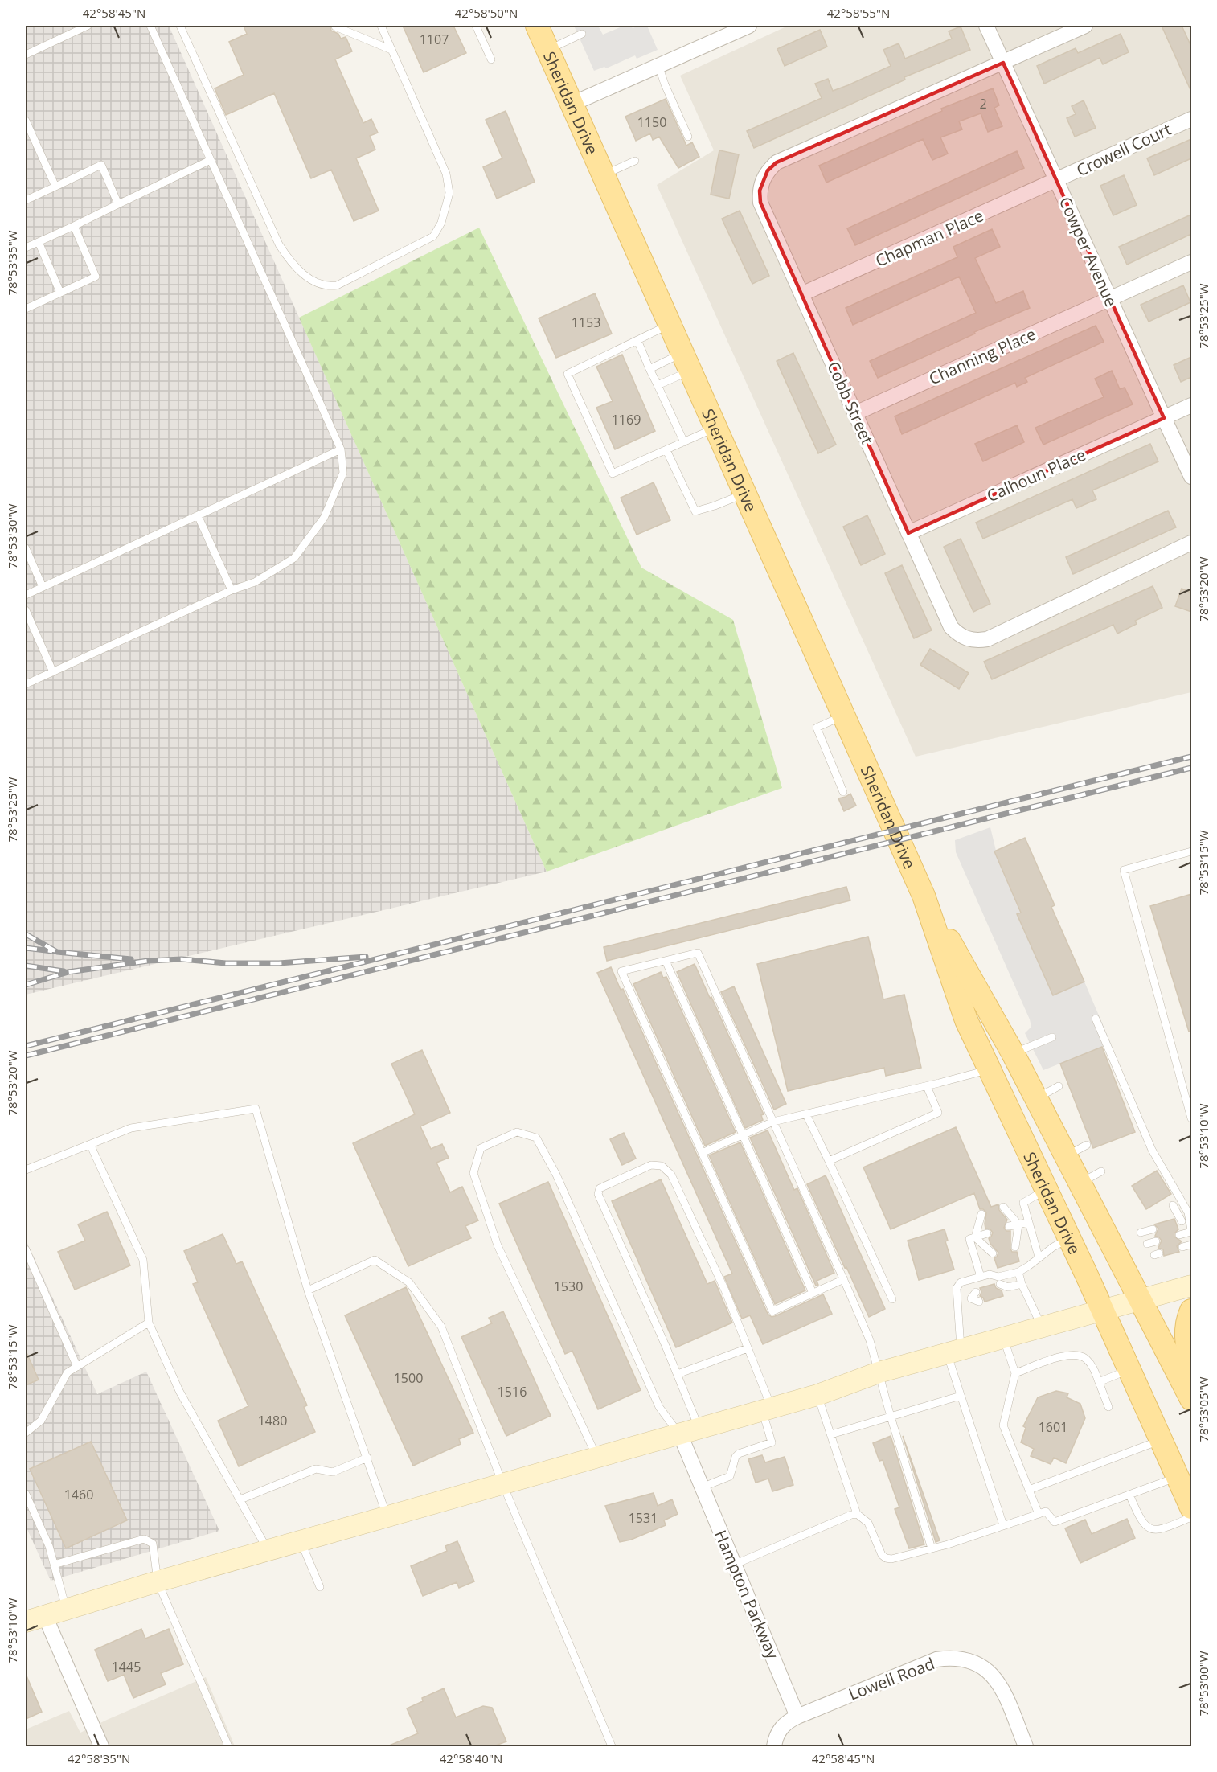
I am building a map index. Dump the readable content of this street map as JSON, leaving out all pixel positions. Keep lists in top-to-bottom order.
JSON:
{
  "streets": {
    "main road": ["Sheridan Drive"],
    "street": [
      "Crowell Court",
      "Chapman Place",
      "Cowper Avenue",
      "Channing Place",
      "Cobb Street",
      "Calhoun Place",
      "Hampton Parkway",
      "Lowell Road"
    ]
  },
  "crossings": [
    ["Crowell Court", "Chapman Place"],
    ["Crowell Court", "Cowper Avenue"],
    ["Chapman Place", "Cowper Avenue"],
    ["Chapman Place", "Cobb Street"],
    ["Cowper Avenue", "Channing Place"],
    ["Cowper Avenue", "Cobb Street"],
    ["Cowper Avenue", "Calhoun Place"],
    ["Channing Place", "Cobb Street"],
    ["Cobb Street", "Calhoun Place"],
    ["Hampton Parkway", "Lowell Road"]
  ],
  "house_numbers": [
    "1107",
    "2",
    "1150",
    "1153",
    "1169",
    "1530",
    "1500",
    "1516",
    "1480",
    "1601",
    "1460",
    "1531",
    "1445"
  ],
  "coordinates": [
    "42°58'45\"N",
    "42°58'50\"N",
    "42°58'55\"N",
    "78°53'35\"W",
    "78°53'25\"W",
    "78°53'30\"W",
    "78°53'20\"W",
    "78°53'15\"W",
    "78°53'10\"W",
    "78°53'05\"W",
    "78°53'00\"W",
    "42°58'35\"N",
    "42°58'40\"N"
  ]
}
